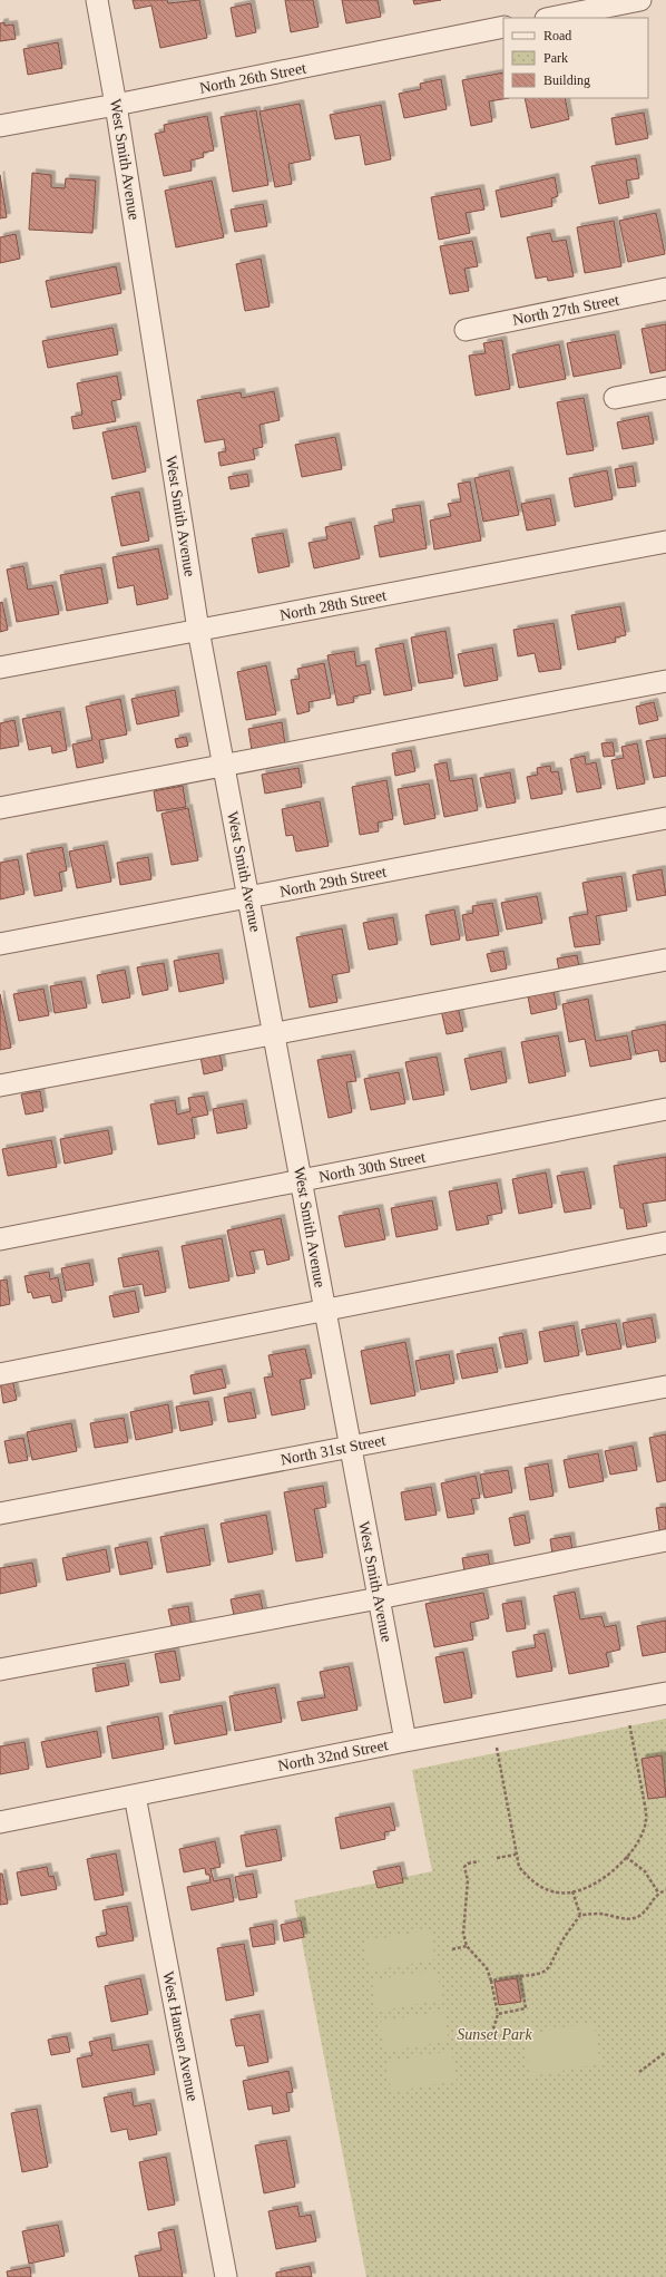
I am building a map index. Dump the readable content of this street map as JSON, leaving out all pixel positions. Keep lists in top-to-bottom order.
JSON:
{
  "streets": {
    "street": [
      "North 26th Street",
      "West Smith Avenue",
      "North 27th Street",
      "North 28th Street",
      "North 29th Street",
      "North 30th Street",
      "North 31st Street",
      "North 32nd Street",
      "West Hansen Avenue"
    ]
  },
  "crossings": [
    ["North 26th Street", "West Smith Avenue"],
    ["West Smith Avenue", "North 28th Street"],
    ["West Smith Avenue", "North 29th Street"],
    ["West Smith Avenue", "North 30th Street"],
    ["West Smith Avenue", "North 31st Street"],
    ["West Smith Avenue", "North 32nd Street"],
    ["North 32nd Street", "West Hansen Avenue"]
  ],
  "parks": ["Sunset Park"],
  "legend": ["Road", "Park", "Building"]
}
